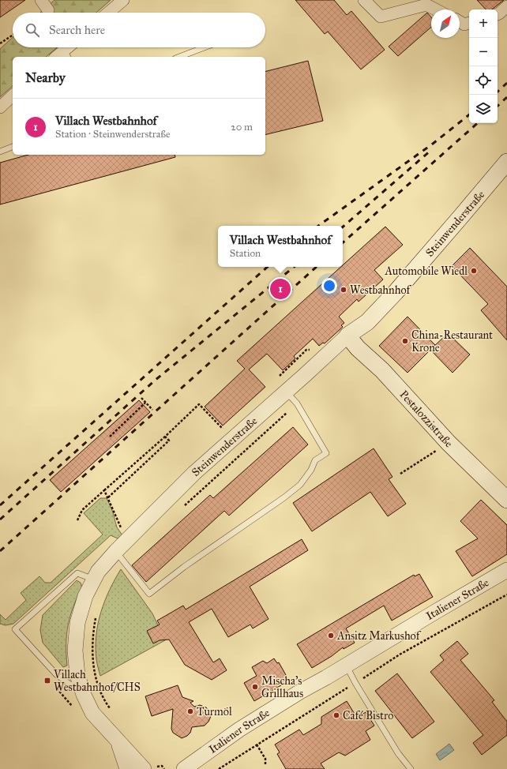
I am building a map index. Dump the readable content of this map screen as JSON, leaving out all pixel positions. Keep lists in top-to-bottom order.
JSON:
{
  "streets": {
    "main road": ["Steinwenderstraße", "Pestalozzistraße"],
    "street": ["Italiener Straße"]
  },
  "crossings": [
    ["Steinwenderstraße", "Pestalozzistraße"]
  ],
  "places": {
    "other": [
      "Automobile Wiedl",
      "Westbahnhof",
      "China-Restaurant Krone",
      "Ansitz Markushof",
      "Mischa's Grillhaus",
      "Turmöl",
      "Café Bistro"
    ],
    "transit": ["Villach Westbahnhof/CHS"]
  },
  "north": "top right",
  "page": {
    "map_buttons": ["+", "−"],
    "search": "Search here",
    "heading": "Nearby",
    "list": [
      {
        "mark": "1",
        "name": "Villach Westbahnhof",
        "note": "Station · Steinwenderstraße",
        "value": "20 m"
      }
    ],
    "popup": ["Villach Westbahnhof", "Station"],
    "pins": "1"
  }
}
